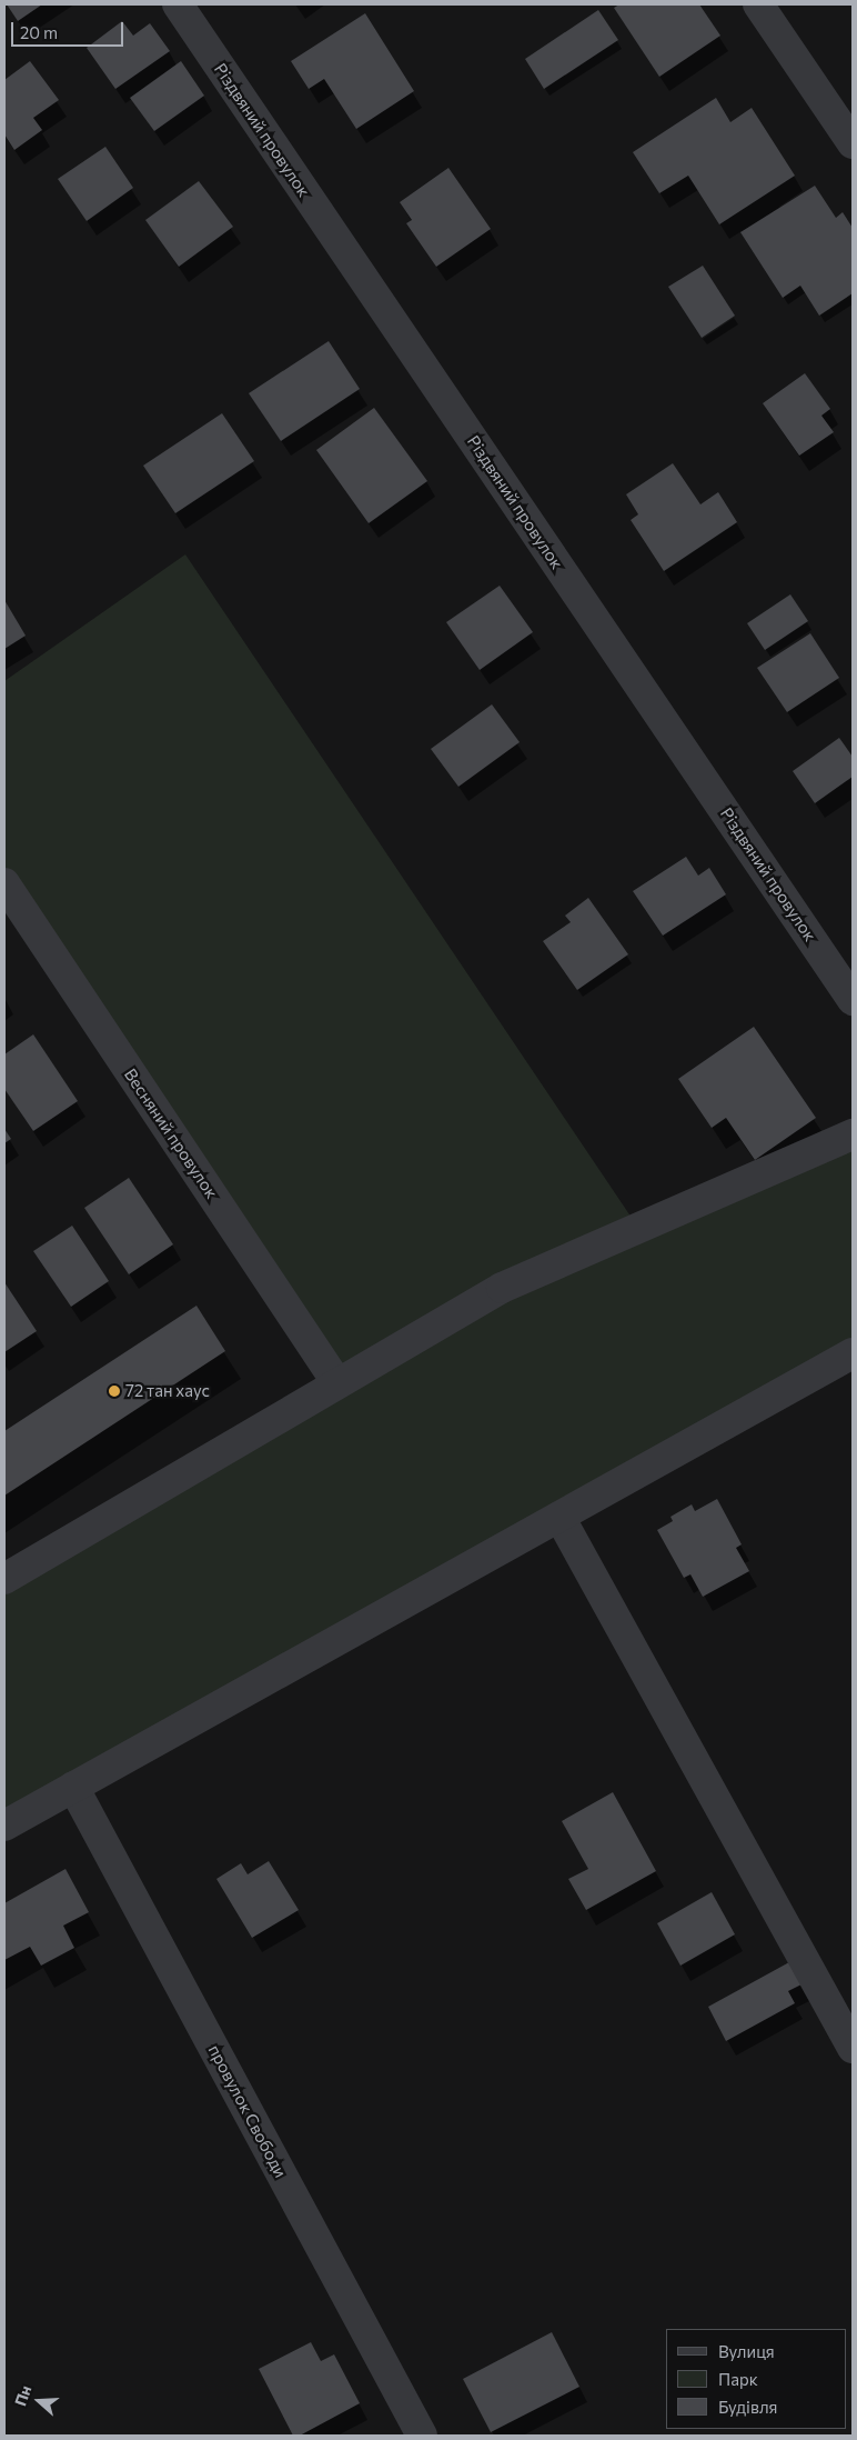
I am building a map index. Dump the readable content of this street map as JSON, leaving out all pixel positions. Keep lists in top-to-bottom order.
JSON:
{
  "streets": {
    "street": ["Різдвяний провулок", "Весняний провулок", "провулок Свободи"]
  },
  "places": ["72 тан хаус"],
  "legend": ["Вулиця", "Парк", "Будівля"],
  "scale_bar": "20 m",
  "north": "left"
}
